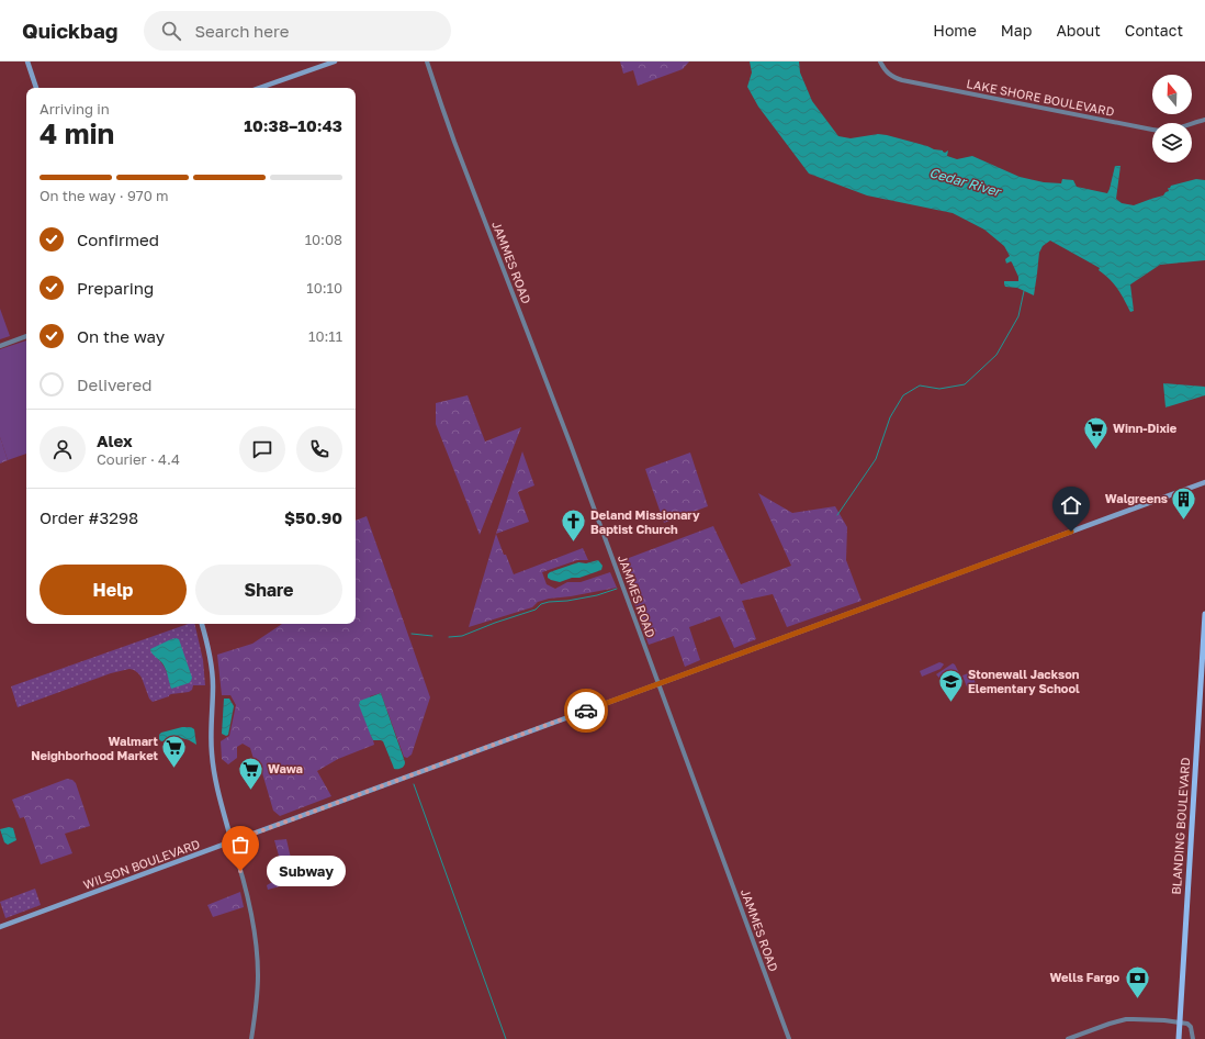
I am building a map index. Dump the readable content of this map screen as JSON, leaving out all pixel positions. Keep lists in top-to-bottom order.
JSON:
{
  "streets": {
    "main road": ["BLANDING BOULEVARD", "WILSON BOULEVARD"],
    "street": ["LAKE SHORE BOULEVARD", "JAMMES ROAD"]
  },
  "crossings": [
    ["JAMMES ROAD", "WILSON BOULEVARD"]
  ],
  "water": ["Cedar River"],
  "places": {
    "supermarket": ["Winn-Dixie", "Walmart Neighborhood Market", "Wawa"],
    "building": ["Walgreens"],
    "church": ["Deland Missionary Baptist Church"],
    "school or university": ["Stonewall Jackson Elementary School"],
    "other": ["Subway"],
    "bank": ["Wells Fargo"]
  },
  "north": "top",
  "page": {
    "header": "Quickbag",
    "search": "Search here",
    "nav": [
      "Home",
      "Map",
      "About",
      "Contact"
    ],
    "heading": ["4 min", "Arriving in", "10:38–10:43"],
    "panel": [
      "Alex",
      "Courier · 4.4",
      "Order #3298",
      "$50.90"
    ],
    "bar": "On the way · 970 m",
    "list": [
      ["Confirmed", "10:08"],
      ["Preparing", "10:10"],
      ["On the way", "10:11"],
      "Delivered"
    ],
    "buttons": ["Help", "Share"],
    "bubble": "Subway"
  }
}
